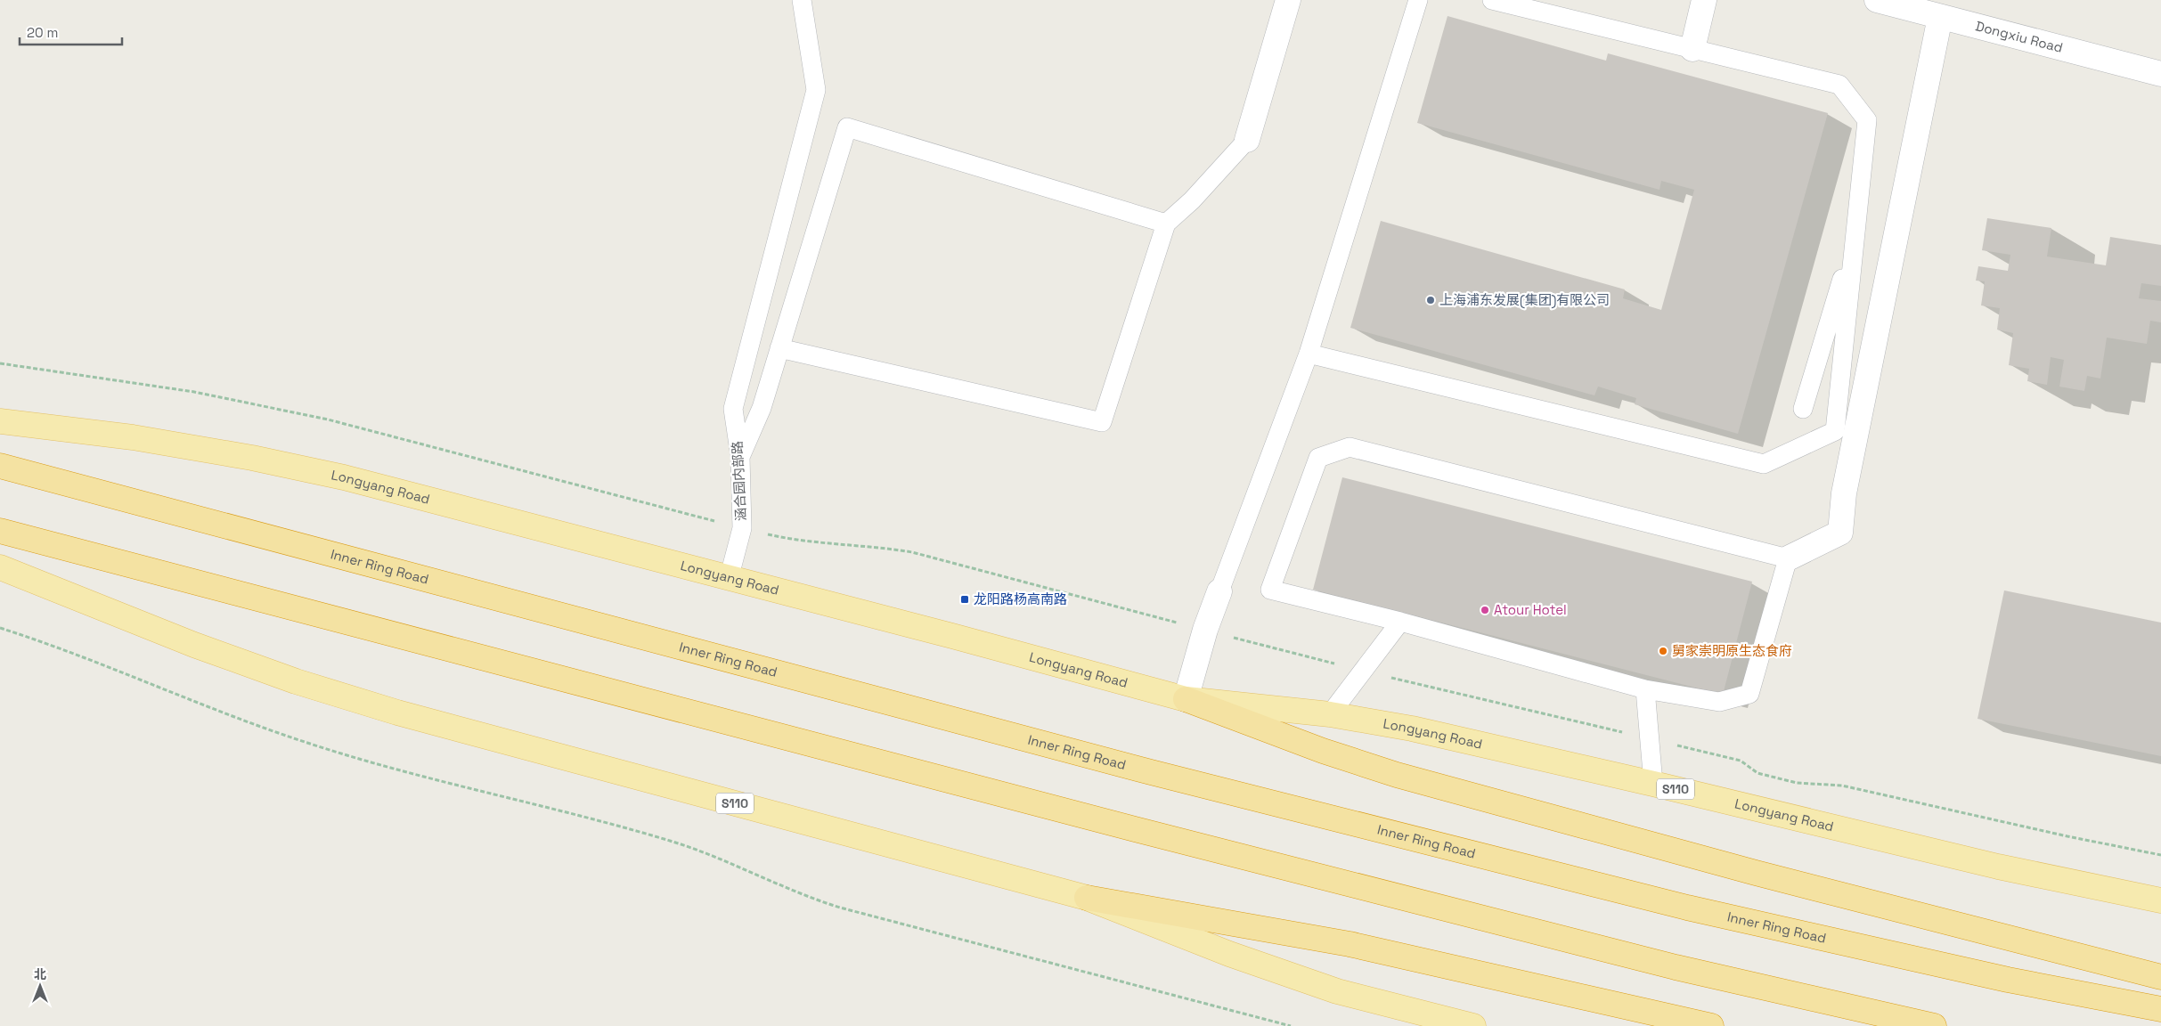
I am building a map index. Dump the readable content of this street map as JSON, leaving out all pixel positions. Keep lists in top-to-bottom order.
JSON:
{
  "streets": {
    "highway": ["Inner Ring Road"],
    "main road": ["Longyang Road", "S110"],
    "street": ["Dongxiu Road"],
    "lane": ["涵合园内部路"]
  },
  "crossings": [
    ["涵合园内部路", "Longyang Road"]
  ],
  "places": {
    "other": ["上海浦东发展(集团)有限公司", "Atour Hotel", "舅家崇明原生态食府"],
    "transit": ["龙阳路杨高南路"]
  },
  "scale_bar": "20 m",
  "north": "top"
}
